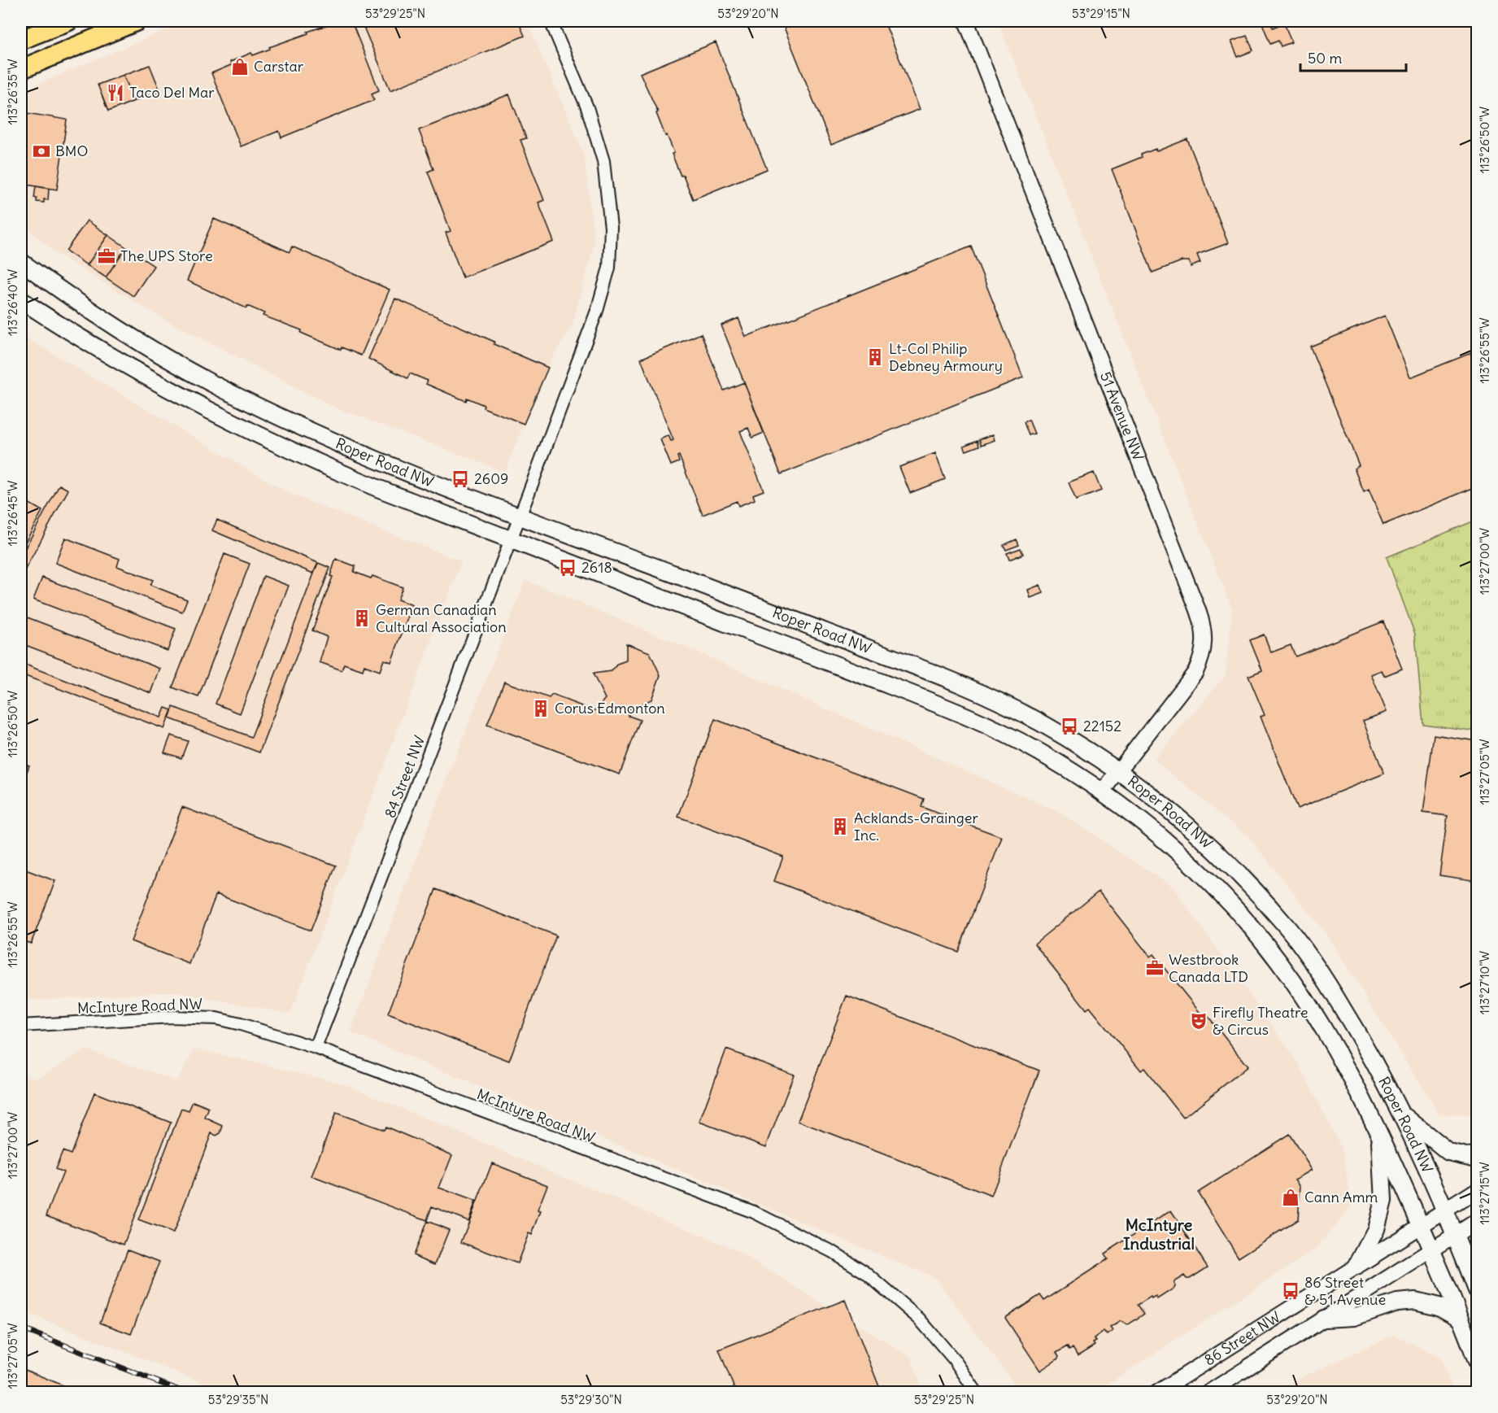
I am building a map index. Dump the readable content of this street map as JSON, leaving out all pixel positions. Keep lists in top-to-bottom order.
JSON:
{
  "streets": {
    "main road": ["Roper Road NW"],
    "street": [
      "51 Avenue NW",
      "84 Street NW",
      "McIntyre Road NW",
      "86 Street NW"
    ]
  },
  "crossings": [
    ["51 Avenue NW", "Roper Road NW"],
    ["Roper Road NW", "84 Street NW"],
    ["Roper Road NW", "86 Street NW"],
    ["84 Street NW", "McIntyre Road NW"]
  ],
  "districts": ["McIntyre Industrial"],
  "places": {
    "shop": ["Carstar", "Cann Amm"],
    "restaurant": ["Taco Del Mar"],
    "bank": ["BMO"],
    "office": ["The UPS Store", "Westbrook Canada LTD"],
    "building": [
      "Lt-Col Philip Debney Armoury",
      "German Canadian Cultural Association",
      "Corus Edmonton",
      "Acklands-Grainger Inc."
    ],
    "bus stop": [
      "2609",
      "2618",
      "22152",
      "86 Street & 51 Avenue"
    ],
    "theatre": ["Firefly Theatre & Circus"]
  },
  "scale_bar": "50 m",
  "coordinates": [
    "53°29'25\"N",
    "53°29'20\"N",
    "53°29'15\"N",
    "113°26'35\"W",
    "113°26'50\"W",
    "113°26'40\"W",
    "113°26'55\"W",
    "113°26'45\"W",
    "113°27'00\"W",
    "113°27'05\"W",
    "113°27'10\"W",
    "113°27'15\"W",
    "53°29'35\"N",
    "53°29'30\"N"
  ]
}
